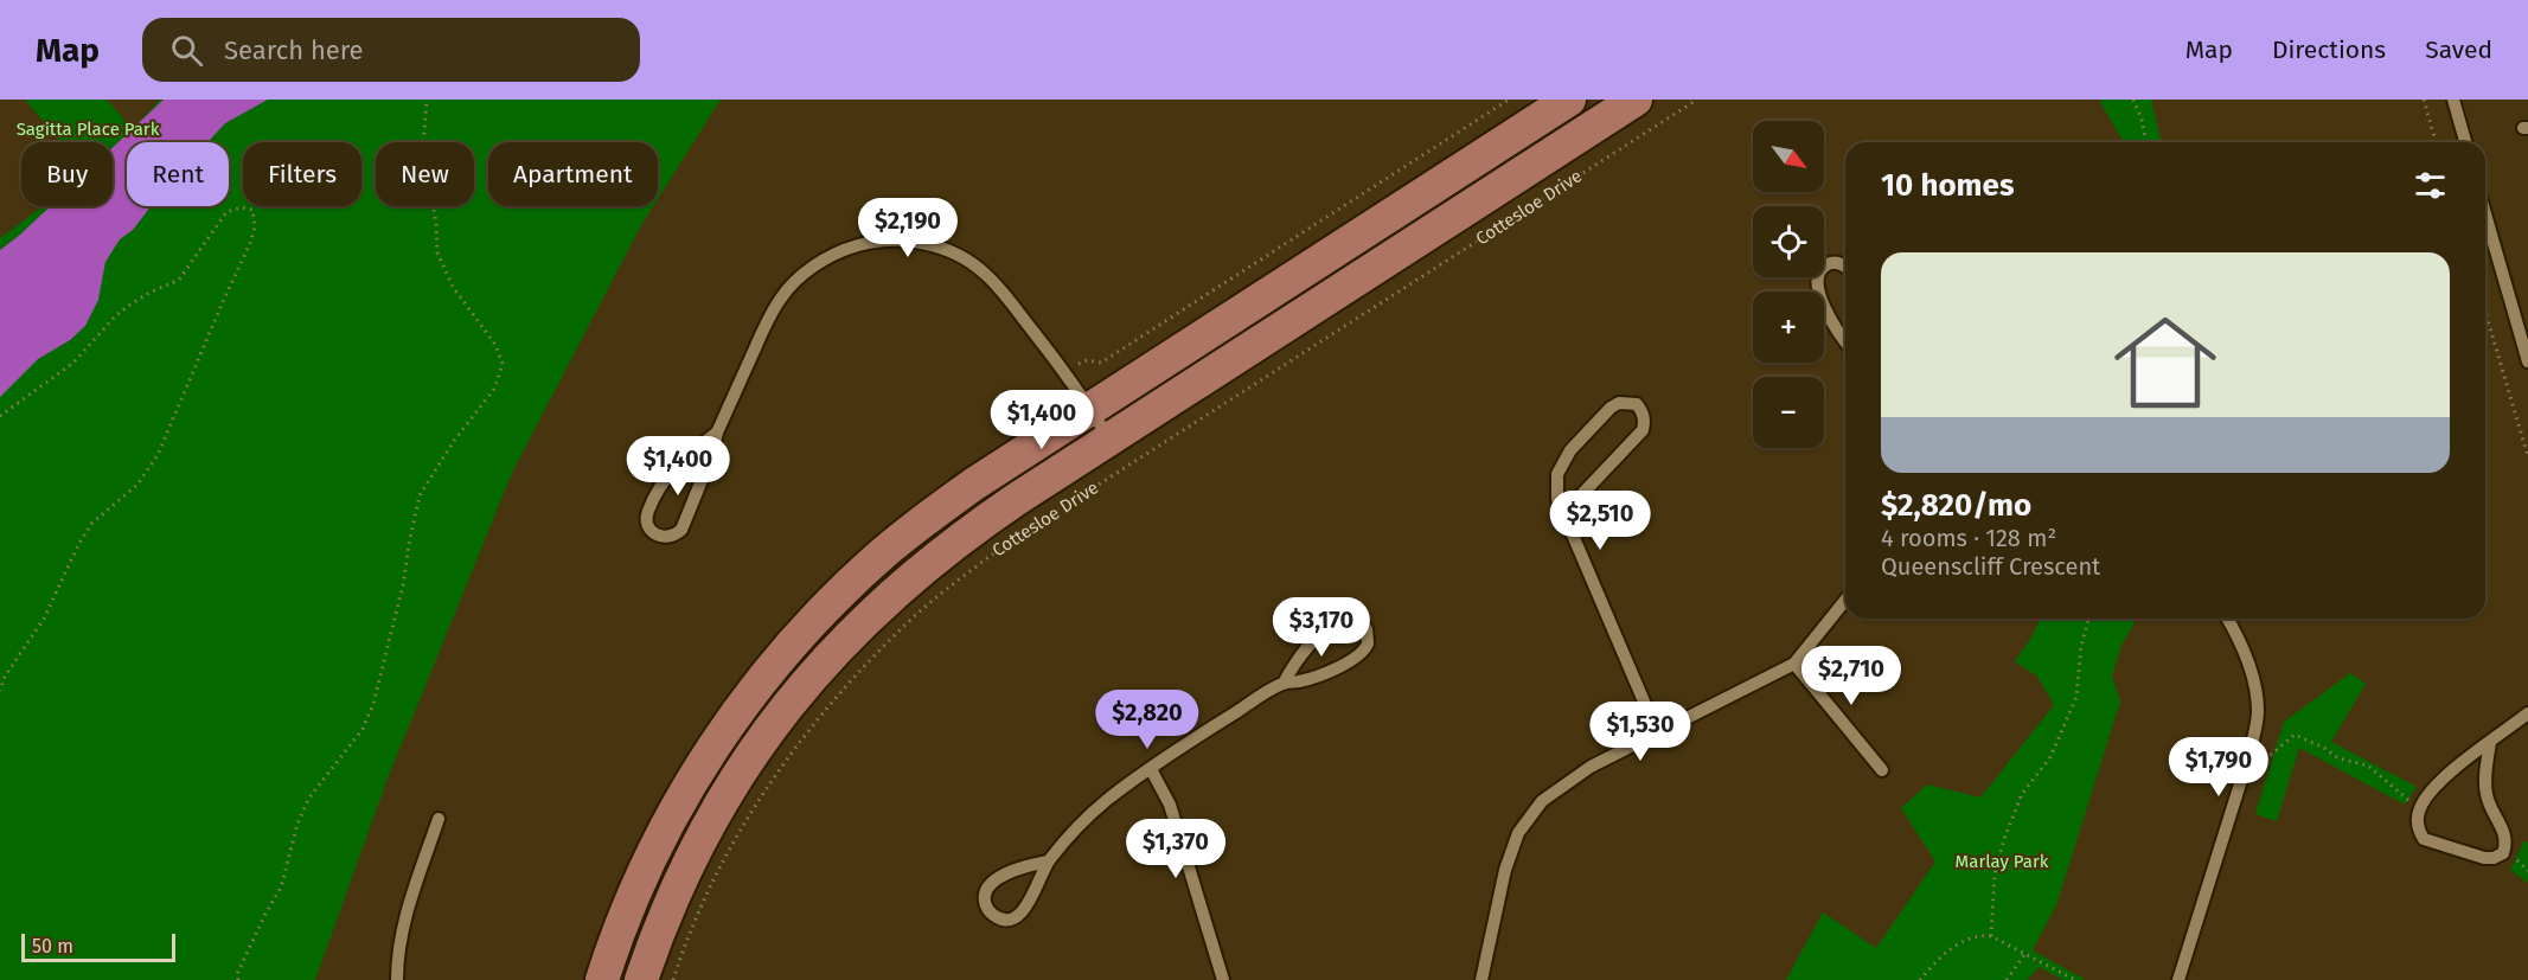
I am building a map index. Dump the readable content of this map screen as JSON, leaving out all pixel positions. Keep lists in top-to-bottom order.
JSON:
{
  "streets": {
    "main road": ["Cottesloe Drive"]
  },
  "parks": ["Sagitta Place Park", "Marlay Park"],
  "scale_bar": "50 m",
  "north": "bottom right",
  "page": {
    "header": "Map",
    "search": "Search here",
    "nav": ["Map", "Directions", "Saved"],
    "map_buttons": ["+", "−"],
    "chip": [
      "Buy",
      "Rent",
      "Filters",
      "New",
      "Apartment"
    ],
    "heading": "10 homes",
    "price": [
      "$2,190",
      "$1,400",
      "$1,400",
      "$2,510",
      "$3,170",
      "$2,710",
      "$2,820",
      "$1,530",
      "$1,790",
      "$1,370"
    ],
    "list": [
      {
        "name": "$2,820/mo",
        "note": "4 rooms · 128 m² · Queenscliff Crescent"
      }
    ],
    "scale": "50 m"
  }
}
